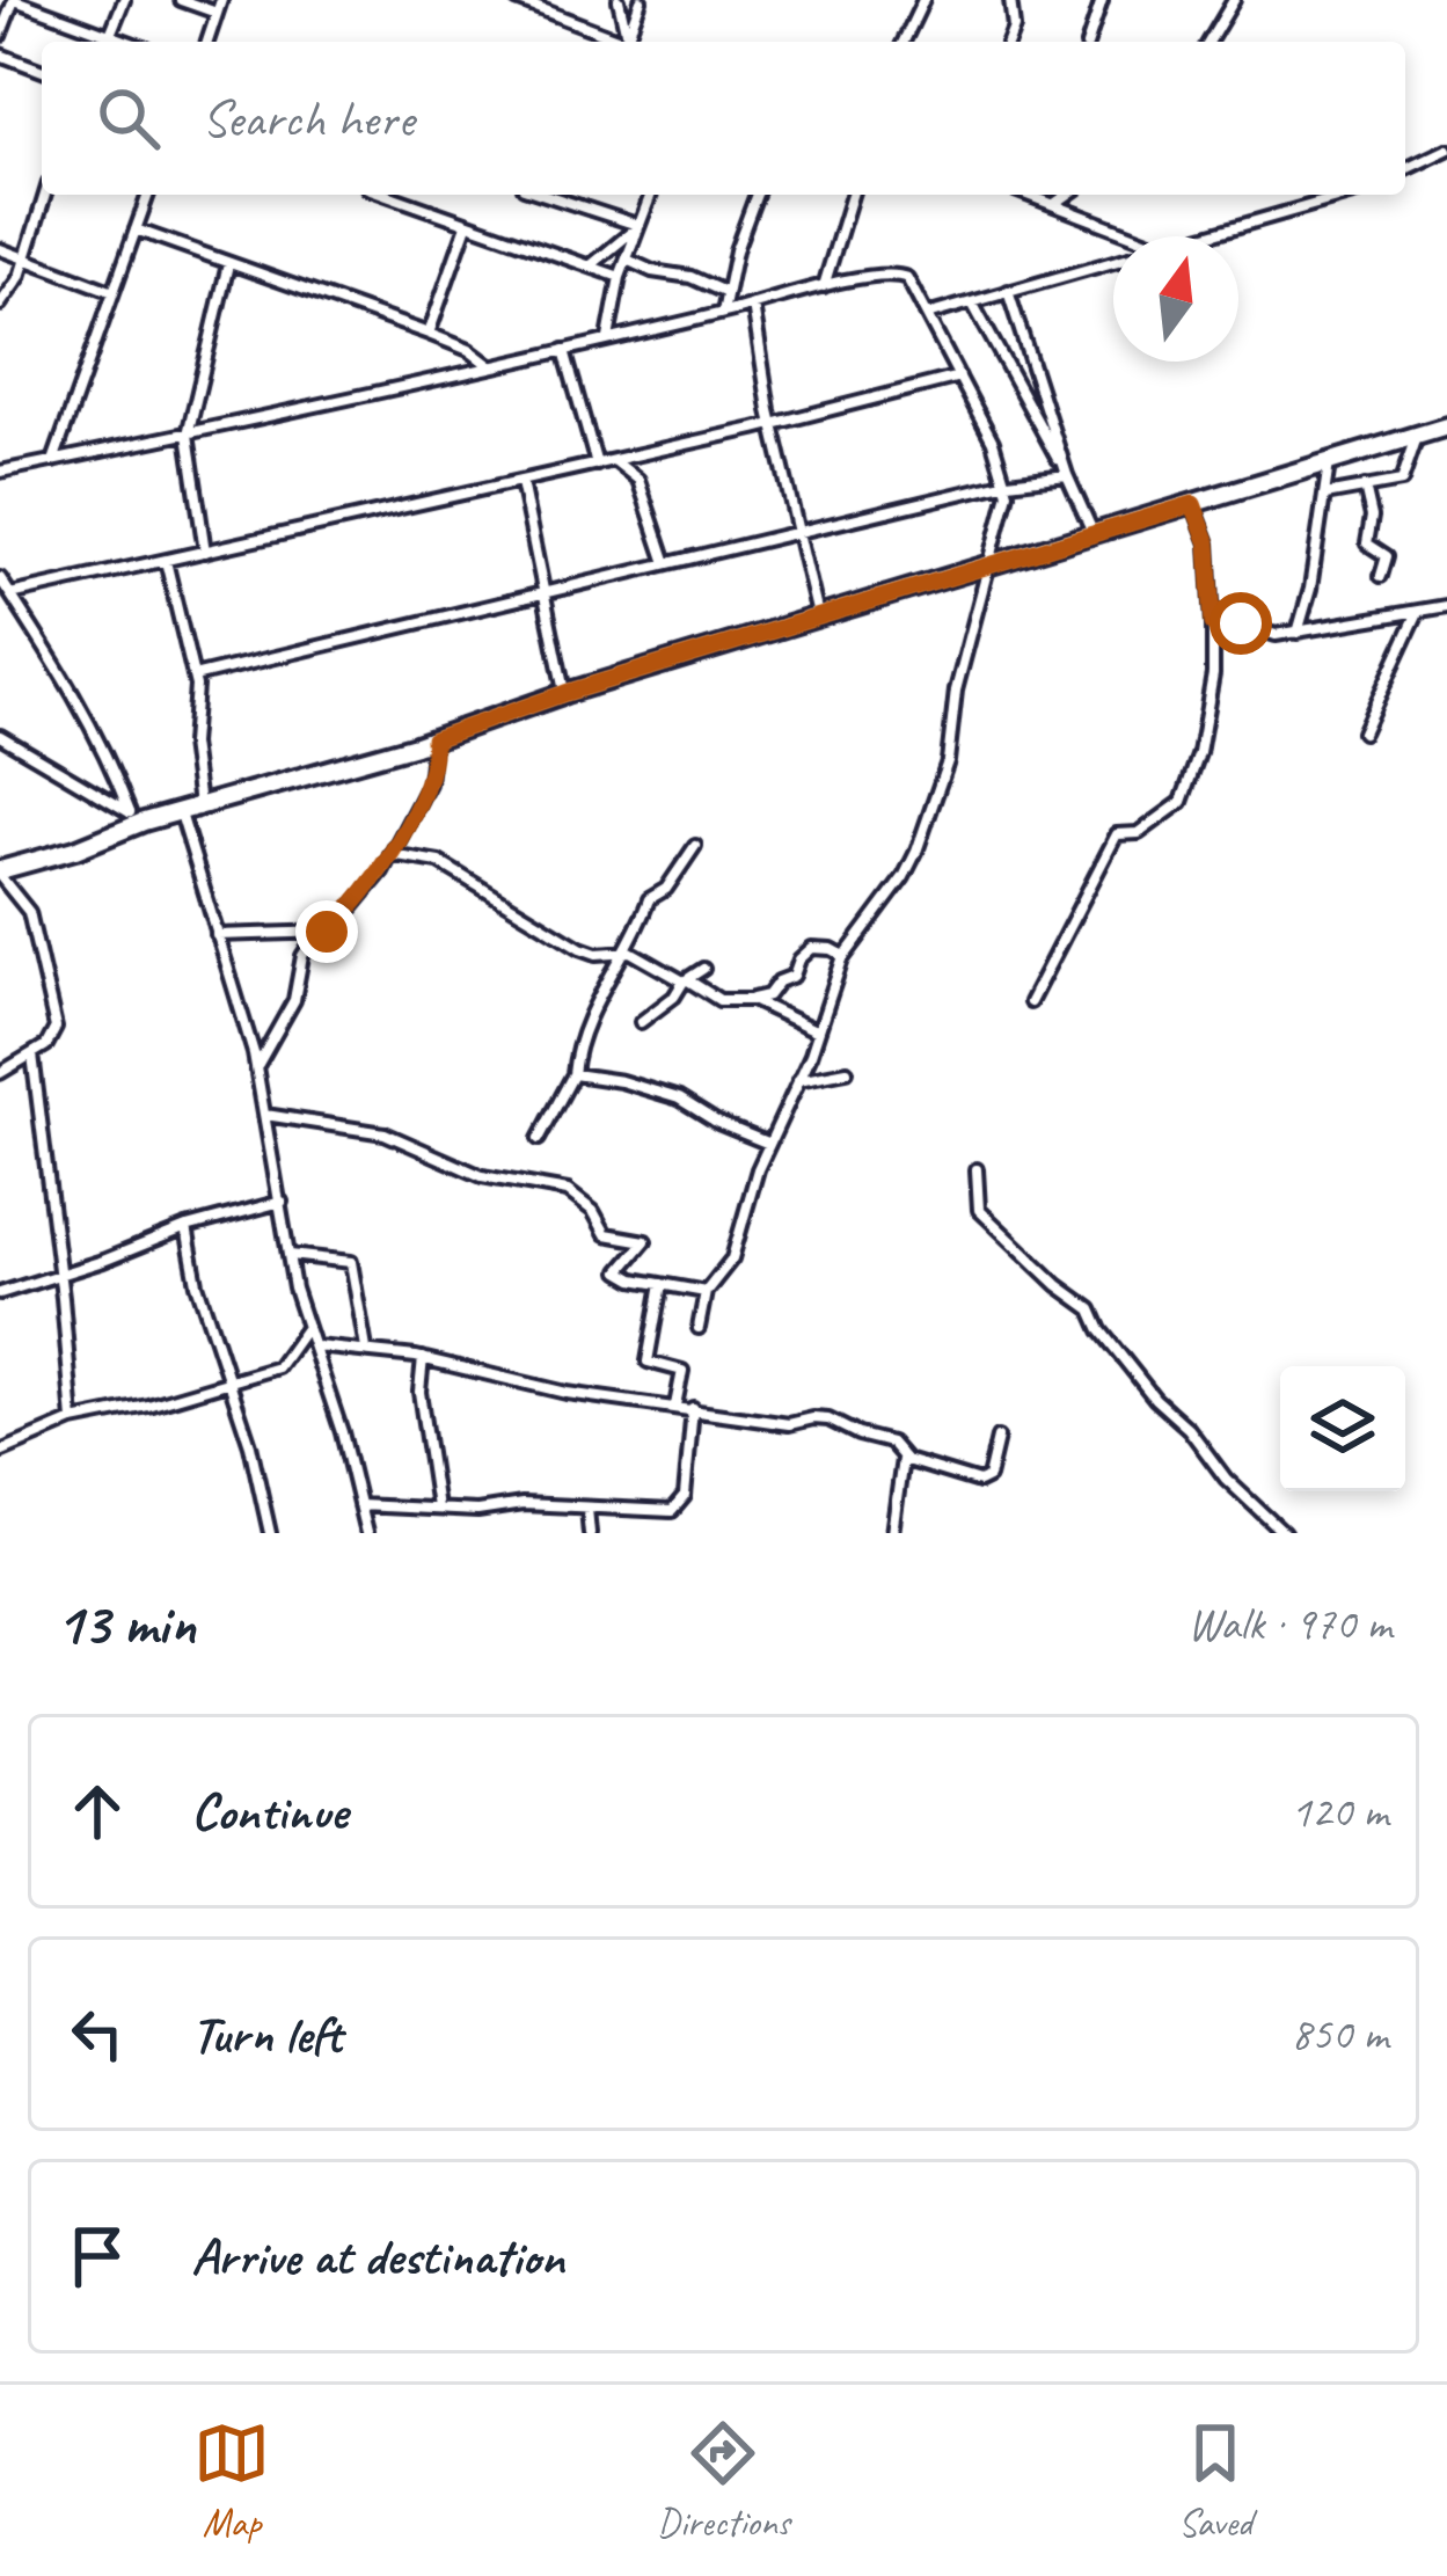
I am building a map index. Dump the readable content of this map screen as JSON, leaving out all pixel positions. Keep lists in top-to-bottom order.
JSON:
{
  "north": "top",
  "page": {
    "search": "Search here",
    "heading": ["13 min", "Walk · 970 m"],
    "list": [
      ["Continue", "120 m"],
      ["Turn left", "850 m"],
      "Arrive at destination"
    ],
    "nav": ["Map", "Directions", "Saved"]
  }
}
